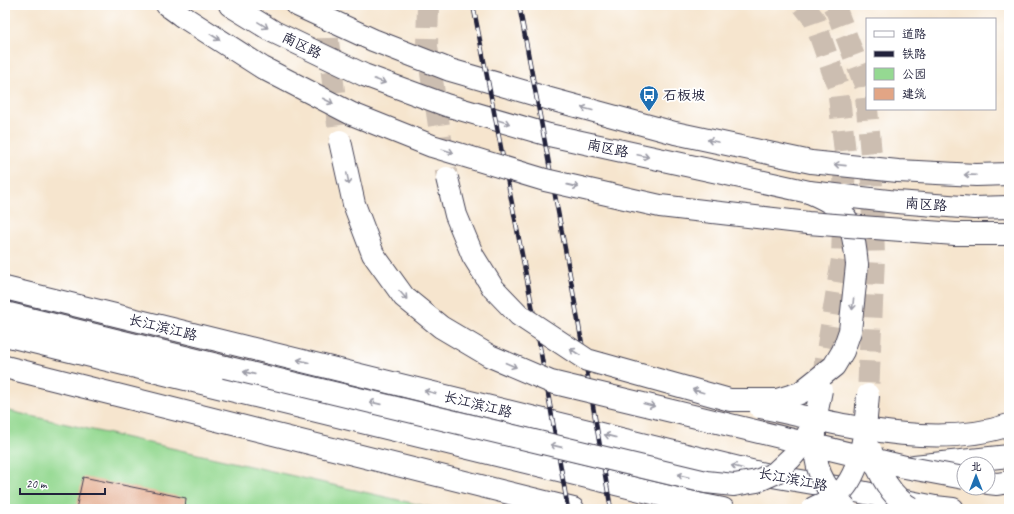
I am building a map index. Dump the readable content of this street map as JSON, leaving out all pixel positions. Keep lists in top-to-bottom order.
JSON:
{
  "streets": {
    "main road": ["南区路", "长江滨江路"]
  },
  "places": {
    "bus stop": ["石板坡"]
  },
  "legend": [
    "道路",
    "铁路",
    "公园",
    "建筑"
  ],
  "scale_bar": "20 m",
  "north": "top"
}
